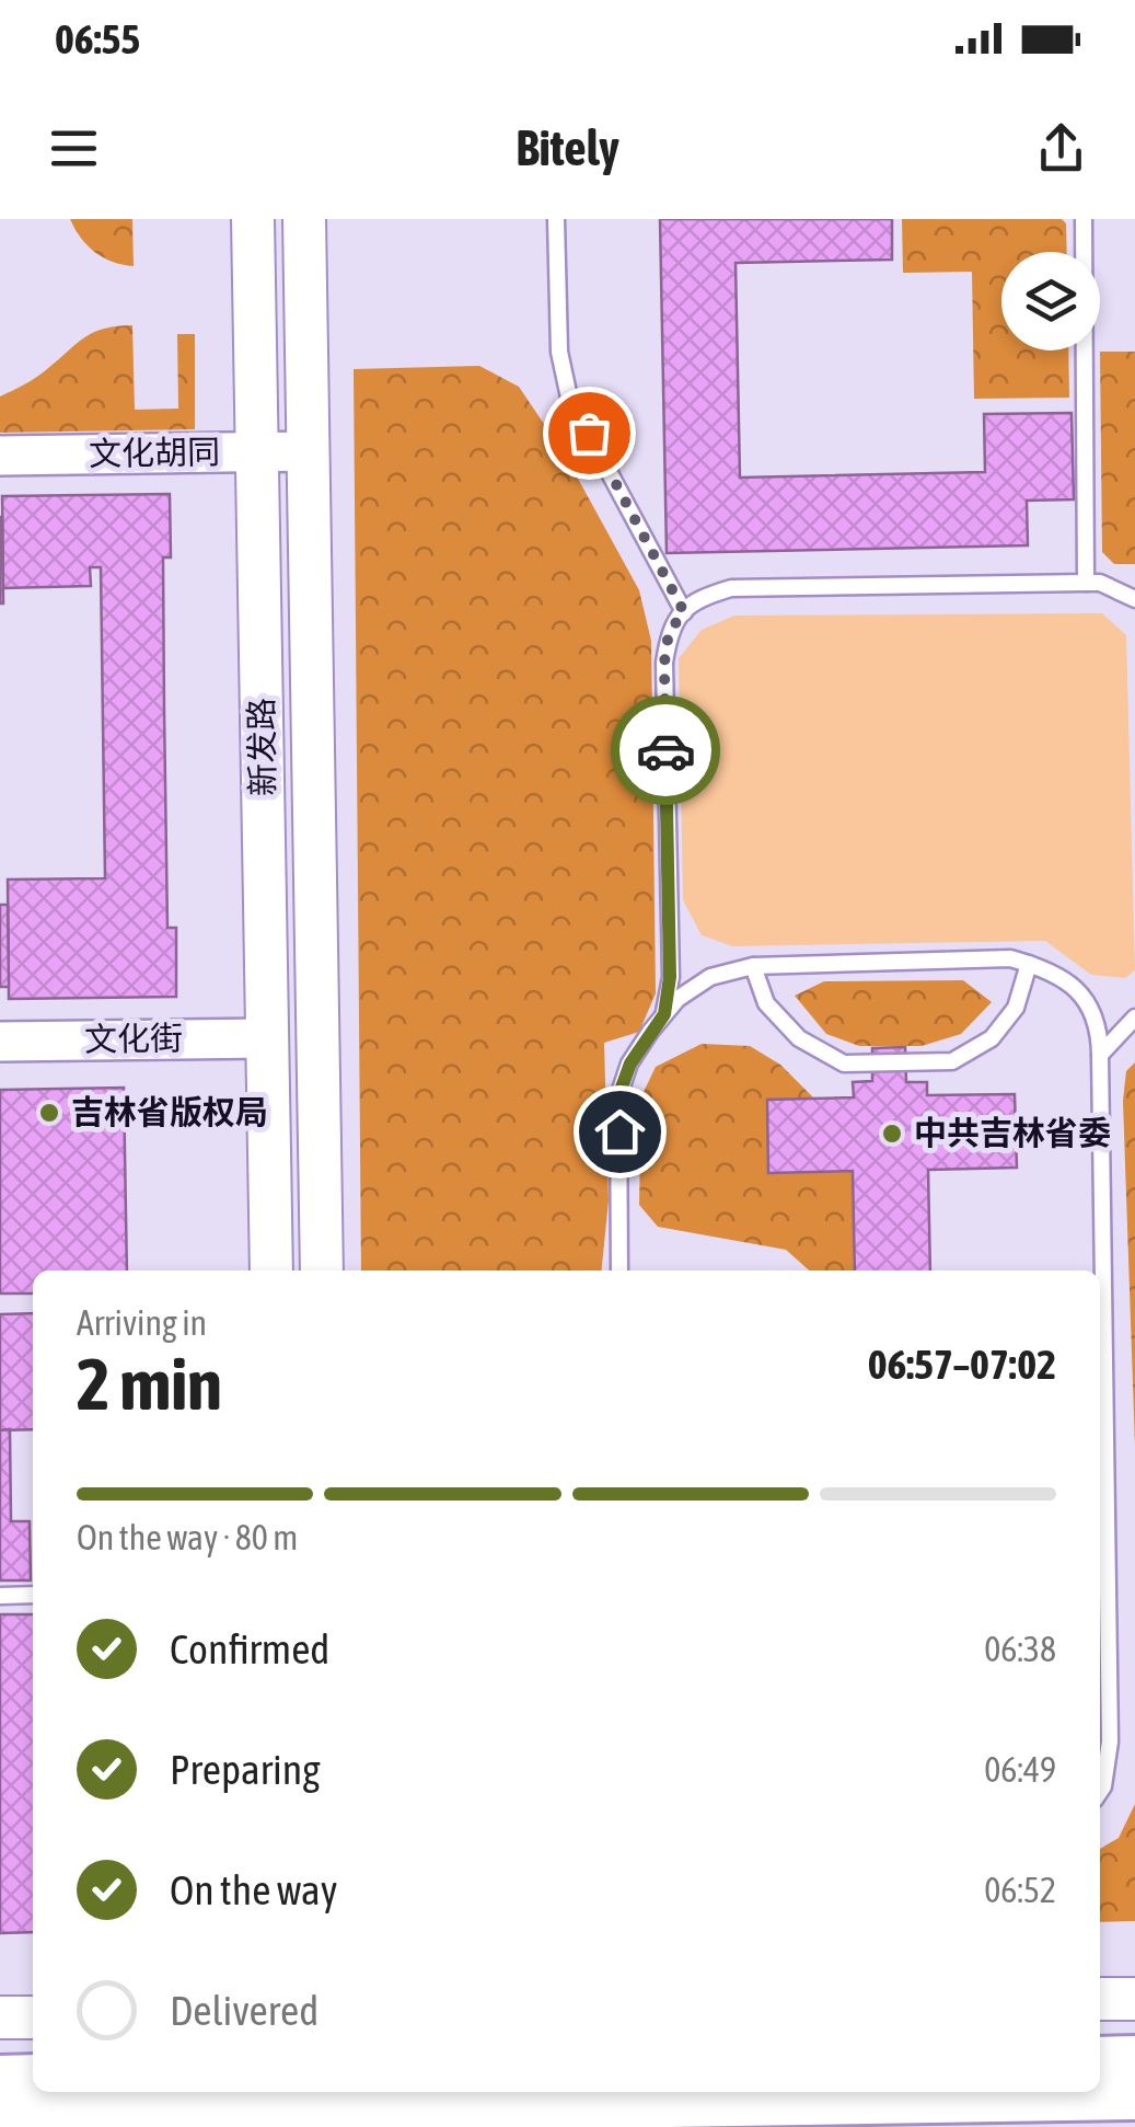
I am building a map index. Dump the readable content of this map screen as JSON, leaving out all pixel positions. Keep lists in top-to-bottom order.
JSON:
{
  "streets": {
    "main road": ["新发路"],
    "street": ["文化胡同", "文化街"]
  },
  "crossings": [
    ["文化胡同", "新发路"],
    ["新发路", "文化街"]
  ],
  "places": ["吉林省版权局", "中共吉林省委"],
  "page": {
    "status": "06:55",
    "header": "Bitely",
    "heading": ["2 min", "Arriving in", "06:57–07:02"],
    "bar": "On the way · 80 m",
    "list": [
      ["Confirmed", "06:38"],
      ["Preparing", "06:49"],
      ["On the way", "06:52"],
      "Delivered"
    ]
  }
}
